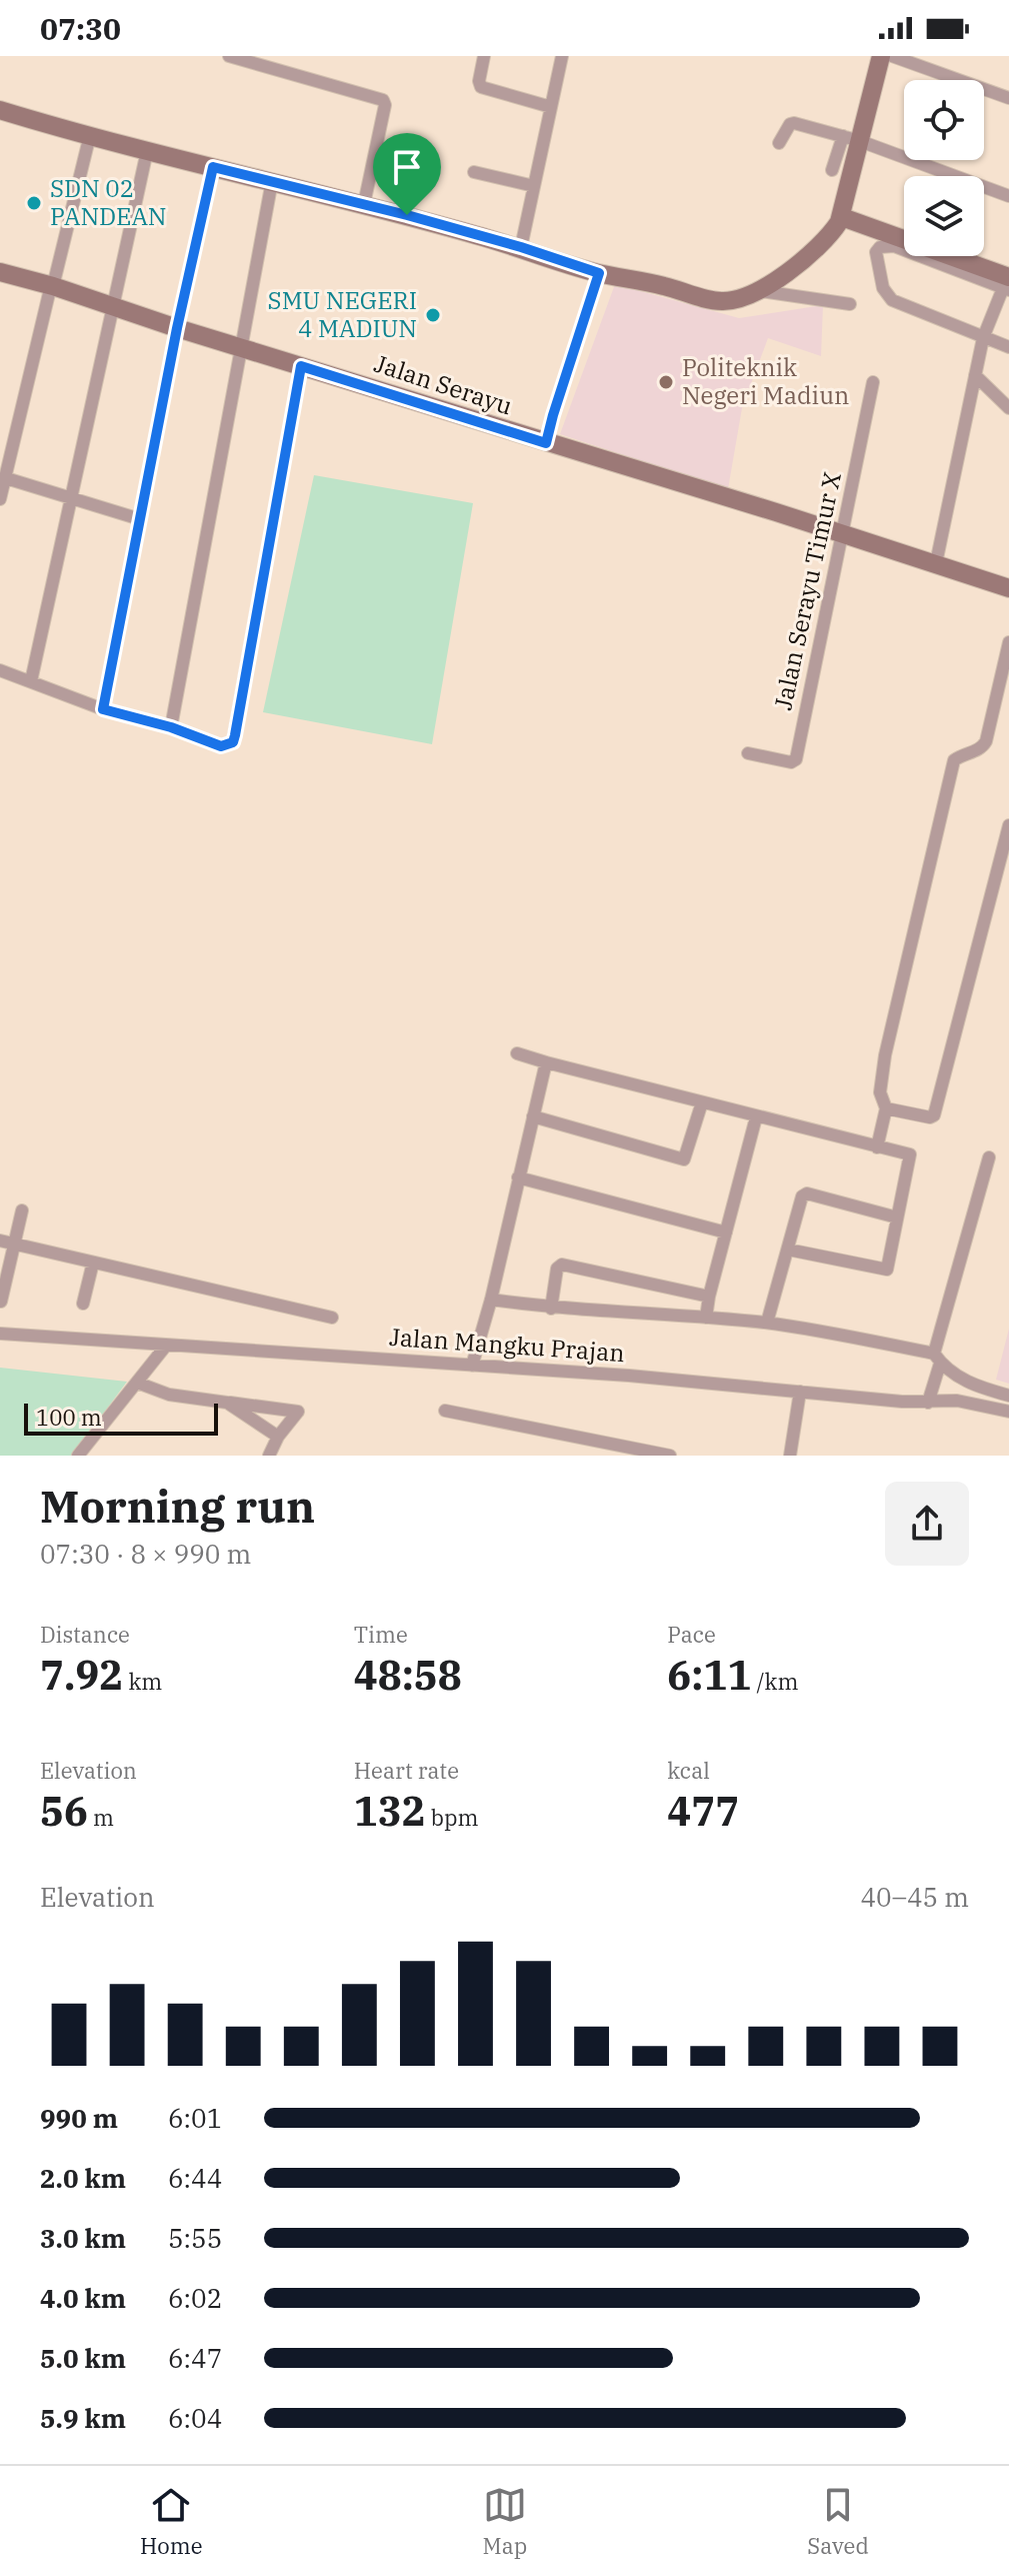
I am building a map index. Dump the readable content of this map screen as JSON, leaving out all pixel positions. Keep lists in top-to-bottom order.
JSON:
{
  "streets": {
    "street": ["Jalan Serayu", "Jalan Serayu Timur X", "Jalan Mangku Prajan"]
  },
  "crossings": [
    ["Jalan Serayu", "Jalan Serayu Timur X"]
  ],
  "places": ["SDN 02 PANDEAN", "SMU NEGERI 4 MADIUN", "Politeknik Negeri Madiun"],
  "scale_bar": "100 m",
  "page": {
    "status": "07:30",
    "scale": "100 m",
    "heading": ["Morning run", "07:30 · 8 × 990 m"],
    "stats": [
      ["Distance", "7.92 km"],
      ["Time", "48:58"],
      ["Pace", "6:11 /km"],
      ["Elevation", "56 m"],
      ["Heart rate", "132 bpm"],
      ["kcal", "477"]
    ],
    "chart": ["Elevation", "40–45 m"],
    "list": [
      {
        "name": "990 m",
        "note": "6:01"
      },
      {
        "name": "2.0 km",
        "note": "6:44"
      },
      {
        "name": "3.0 km",
        "note": "5:55"
      },
      {
        "name": "4.0 km",
        "note": "6:02"
      },
      {
        "name": "5.0 km",
        "note": "6:47"
      },
      {
        "name": "5.9 km",
        "note": "6:04"
      }
    ],
    "tabs": ["Home", "Map", "Saved"]
  }
}
